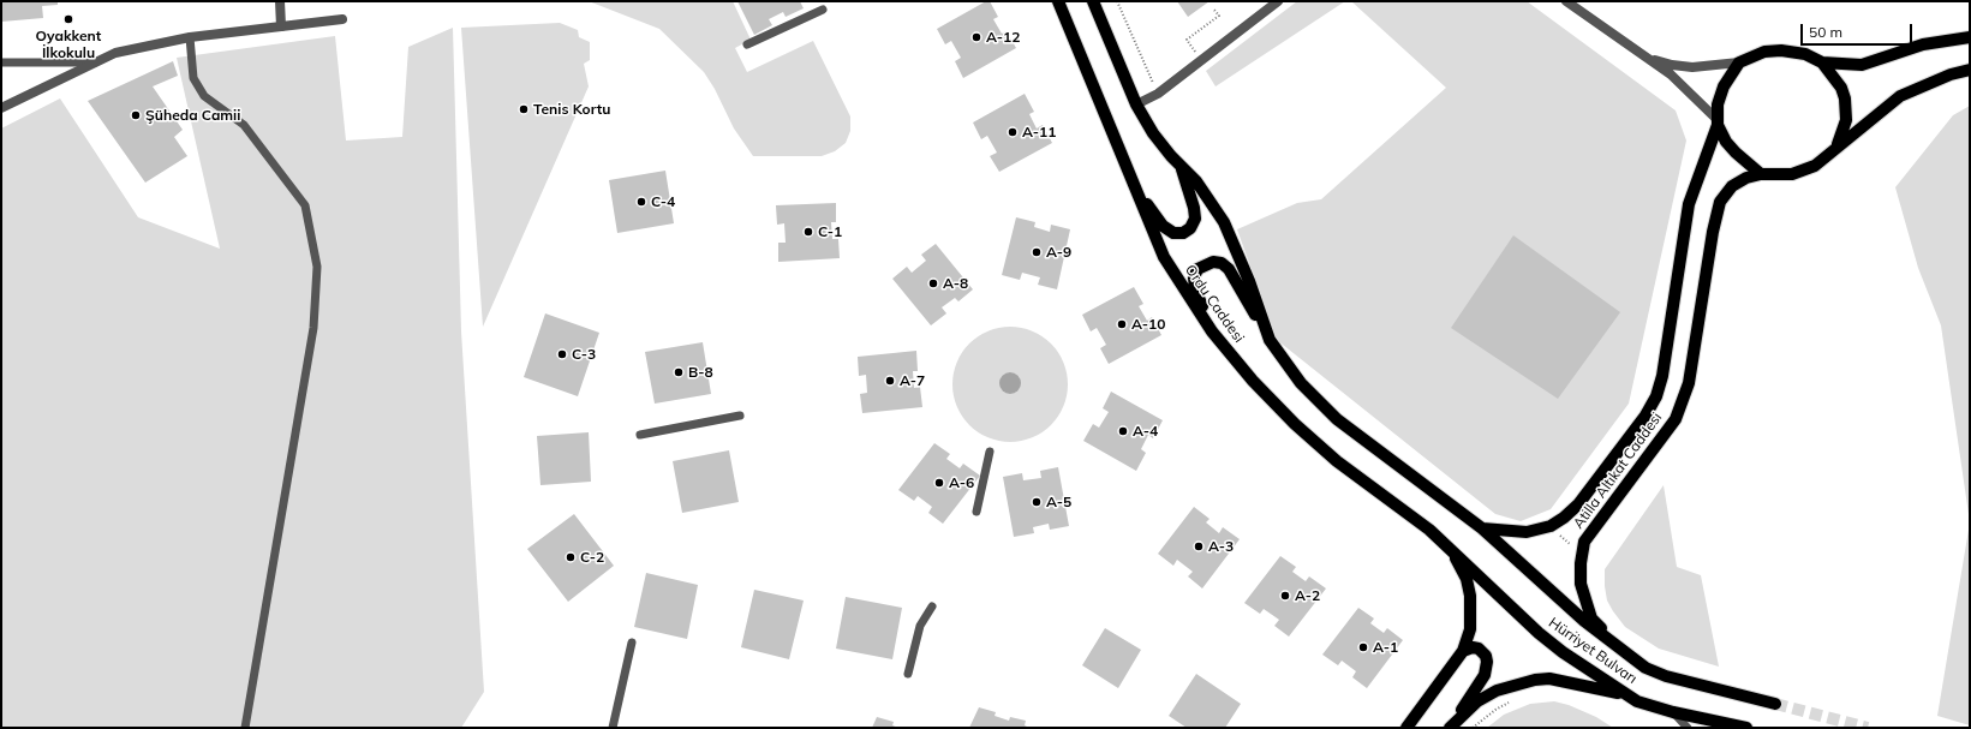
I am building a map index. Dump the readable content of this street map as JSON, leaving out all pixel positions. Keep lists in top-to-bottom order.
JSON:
{
  "streets": {
    "main road": ["Ordu Caddesi", "Atilla Altıkat Caddesi", "Hürriyet Bulvarı"]
  },
  "crossings": [
    ["Ordu Caddesi", "Atilla Altıkat Caddesi"],
    ["Ordu Caddesi", "Hürriyet Bulvarı"],
    ["Atilla Altıkat Caddesi", "Hürriyet Bulvarı"]
  ],
  "places": [
    "Oyakkent İlkokulu",
    "A-12",
    "Tenis Kortu",
    "Şüheda Camii",
    "A-11",
    "C-4",
    "C-1",
    "A-9",
    "A-8",
    "A-10",
    "C-3",
    "B-8",
    "A-7",
    "A-4",
    "A-6",
    "A-5",
    "A-3",
    "C-2",
    "A-2",
    "A-1"
  ],
  "scale_bar": "50 m"
}
